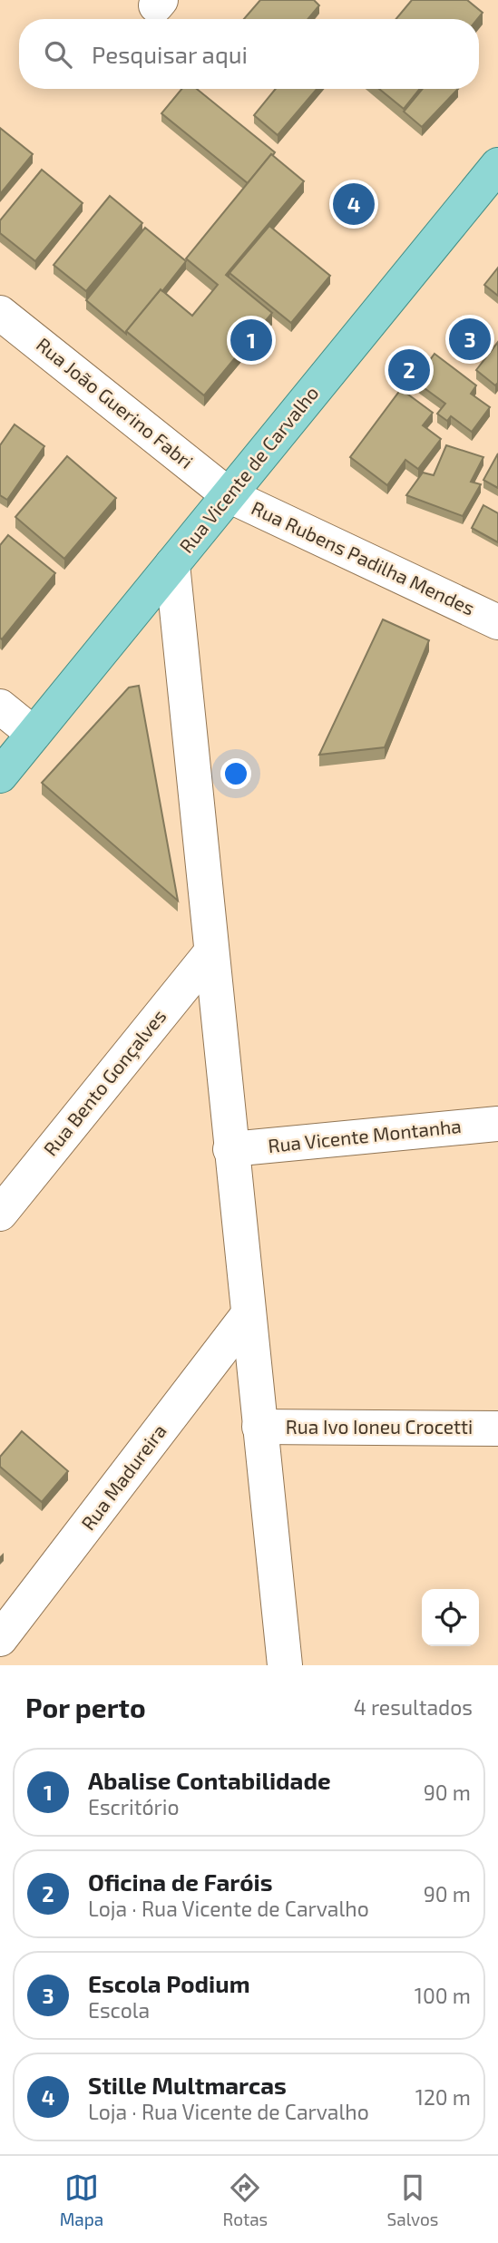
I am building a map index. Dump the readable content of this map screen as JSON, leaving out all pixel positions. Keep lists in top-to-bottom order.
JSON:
{
  "streets": {
    "main road": ["Rua Vicente de Carvalho"],
    "street": [
      "Rua João Guerino Fabri",
      "Rua Rubens Padilha Mendes",
      "Rua Bento Gonçalves",
      "Rua Vicente Montanha",
      "Rua Ivo Ioneu Crocetti",
      "Rua Madureira"
    ]
  },
  "crossings": [
    ["Rua João Guerino Fabri", "Rua Vicente de Carvalho"],
    ["Rua João Guerino Fabri", "Rua Rubens Padilha Mendes"],
    ["Rua Vicente de Carvalho", "Rua Rubens Padilha Mendes"]
  ],
  "page": {
    "search": "Pesquisar aqui",
    "pins": [
      "4",
      "3",
      "1",
      "2"
    ],
    "heading": ["Por perto", "4 resultados"],
    "list": [
      {
        "mark": "1",
        "name": "Abalise Contabilidade",
        "note": "Escritório",
        "value": "90 m"
      },
      {
        "mark": "2",
        "name": "Oficina de Faróis",
        "note": "Loja · Rua Vicente de Carvalho",
        "value": "90 m"
      },
      {
        "mark": "3",
        "name": "Escola Podium",
        "note": "Escola",
        "value": "100 m"
      },
      {
        "mark": "4",
        "name": "Stille Multmarcas",
        "note": "Loja · Rua Vicente de Carvalho",
        "value": "120 m"
      }
    ],
    "nav": ["Mapa", "Rotas", "Salvos"]
  }
}
